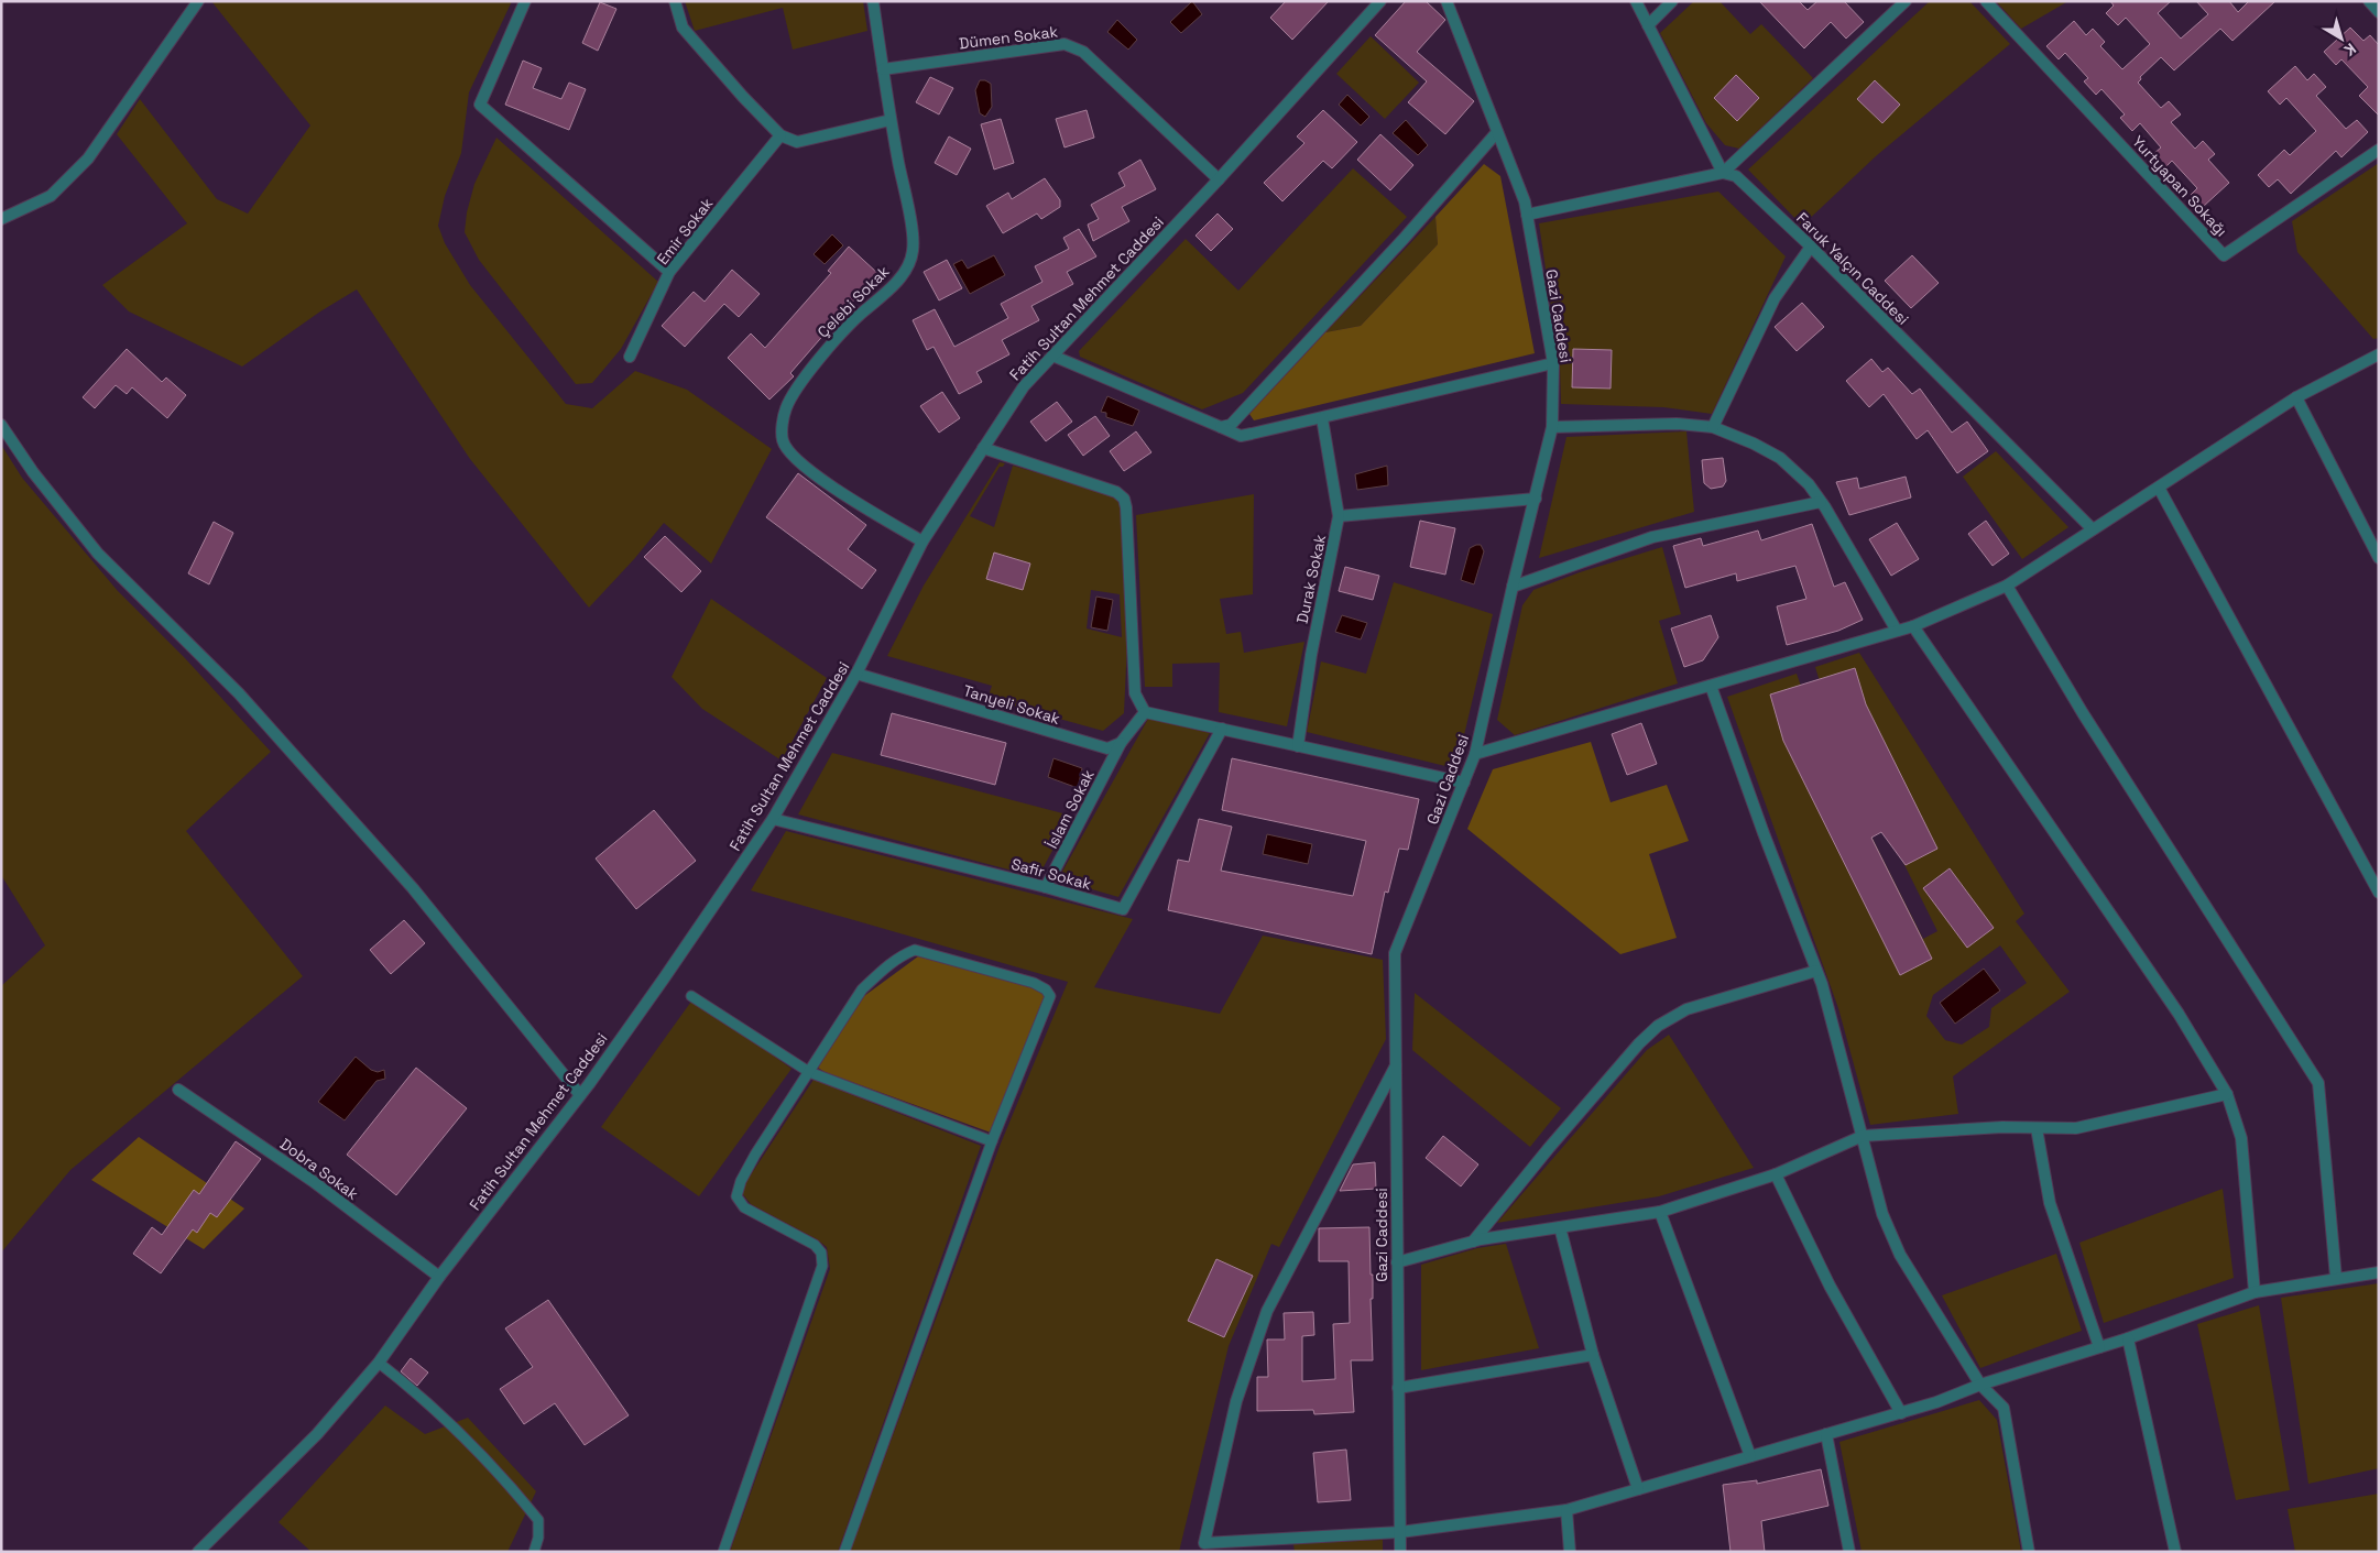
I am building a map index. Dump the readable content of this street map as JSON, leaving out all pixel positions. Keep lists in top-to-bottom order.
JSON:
{
  "streets": {
    "street": [
      "Dümen Sokak",
      "Yurtyapan Sokağı",
      "Emir Sokak",
      "Faruk Yalçın Caddesi",
      "Fatih Sultan Mehmet Caddesi",
      "Çelebi Sokak",
      "Gazi Caddesi",
      "Durak Sokak",
      "Tanyeli Sokak",
      "İslam Sokak",
      "Safir Sokak",
      "Dobra Sokak"
    ]
  },
  "crossings": [
    ["Dümen Sokak", "Fatih Sultan Mehmet Caddesi"],
    ["Dümen Sokak", "Çelebi Sokak"],
    ["Fatih Sultan Mehmet Caddesi", "Çelebi Sokak"],
    ["Fatih Sultan Mehmet Caddesi", "Tanyeli Sokak"],
    ["Fatih Sultan Mehmet Caddesi", "Safir Sokak"],
    ["Fatih Sultan Mehmet Caddesi", "Dobra Sokak"],
    ["Tanyeli Sokak", "İslam Sokak"],
    ["İslam Sokak", "Safir Sokak"]
  ],
  "north": "bottom right"
}
